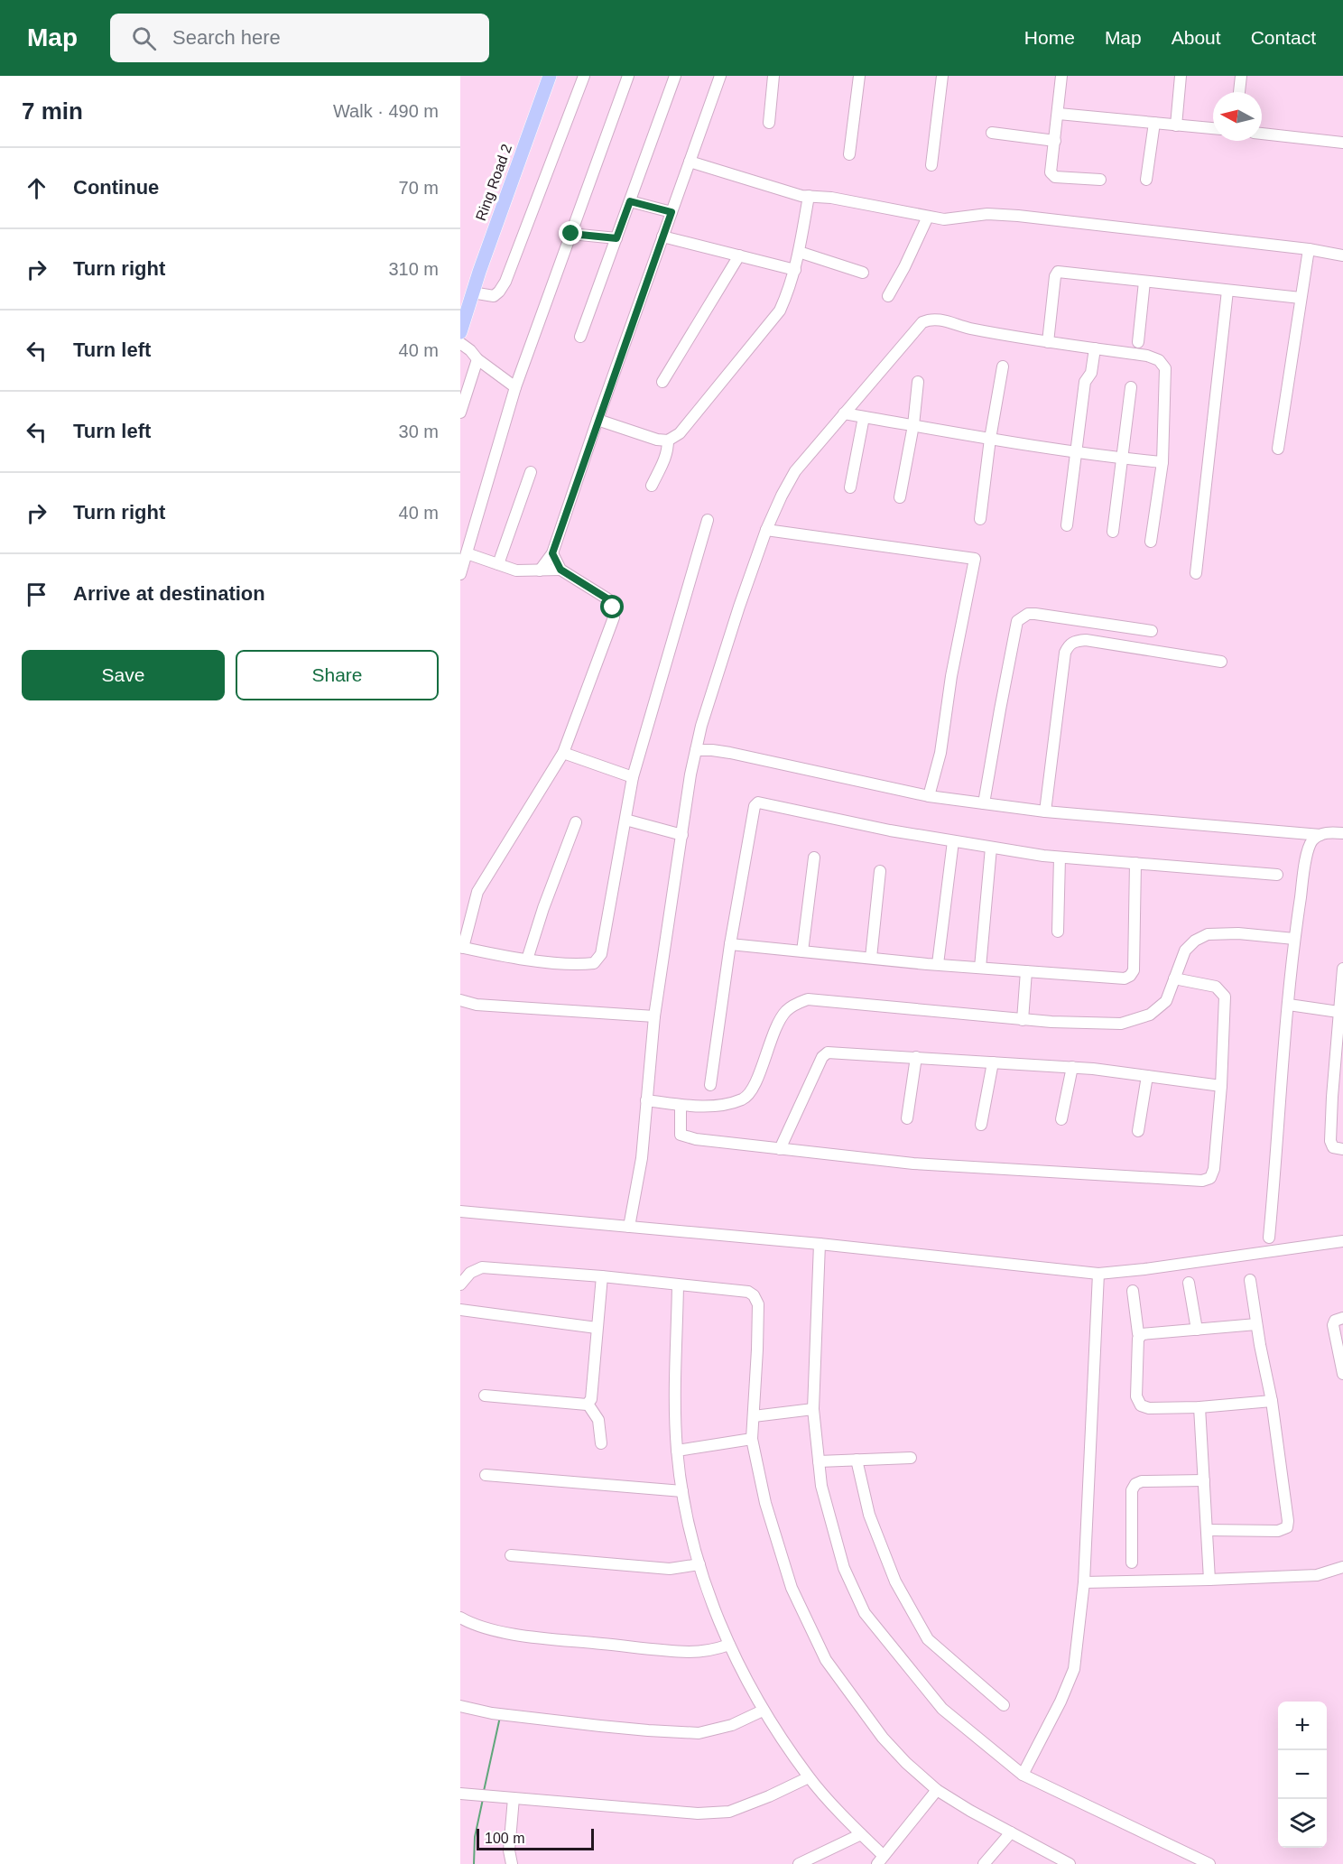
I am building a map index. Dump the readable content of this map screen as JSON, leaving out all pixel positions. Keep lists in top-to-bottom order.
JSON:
{
  "streets": {
    "main road": ["Ring Road 2"]
  },
  "scale_bar": "100 m",
  "north": "left",
  "page": {
    "header": "Map",
    "search": "Search here",
    "nav": [
      "Home",
      "Map",
      "About",
      "Contact"
    ],
    "heading": ["7 min", "Walk · 490 m"],
    "list": [
      ["Continue", "70 m"],
      ["Turn right", "310 m"],
      ["Turn left", "40 m"],
      ["Turn left", "30 m"],
      ["Turn right", "40 m"],
      "Arrive at destination"
    ],
    "buttons": ["Save", "Share"],
    "map_buttons": ["+", "−"],
    "scale": "100 m"
  }
}
